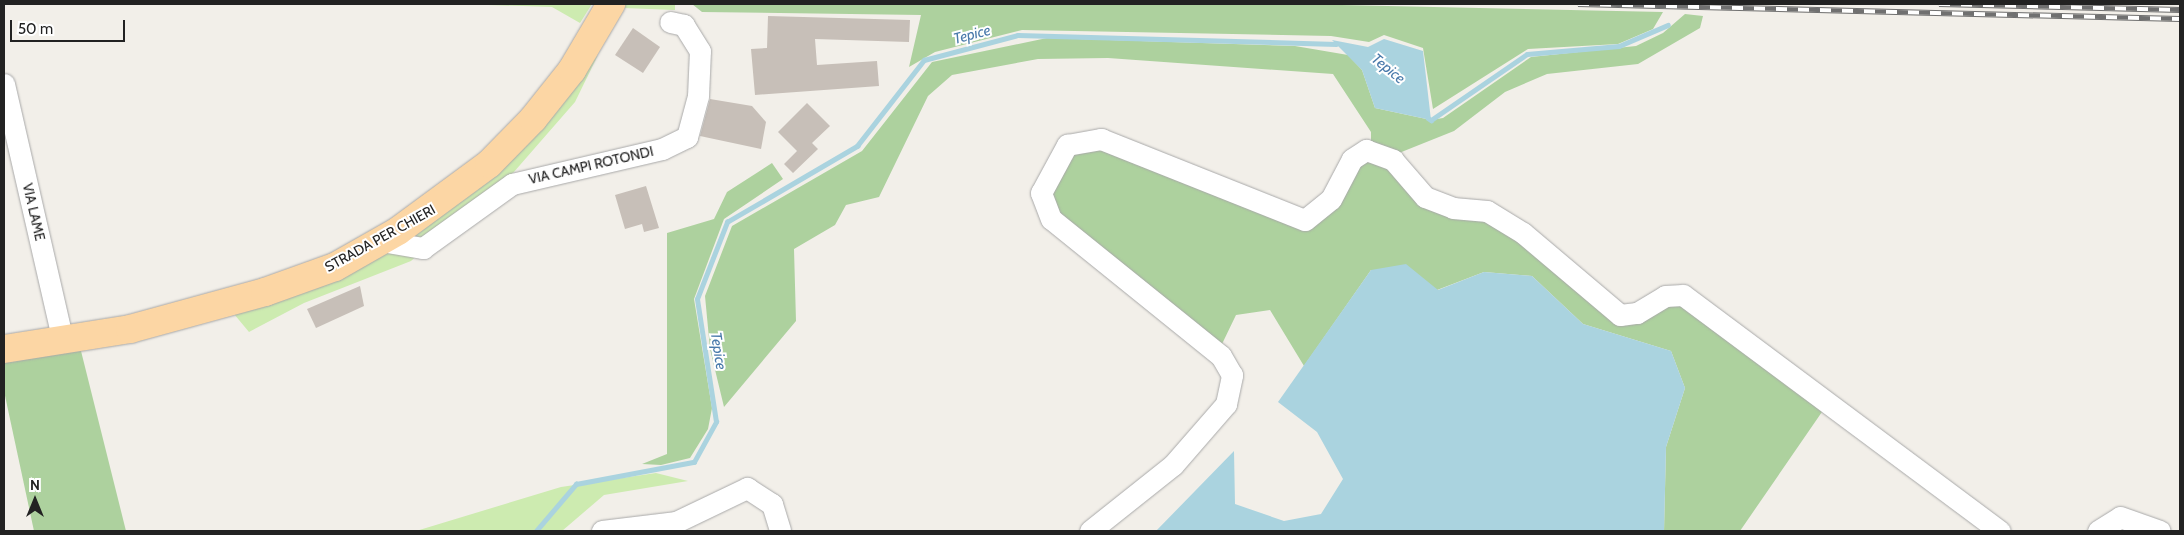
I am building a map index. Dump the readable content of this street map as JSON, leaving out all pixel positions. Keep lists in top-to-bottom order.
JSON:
{
  "streets": {
    "main road": ["STRADA PER CHIERI"],
    "street": ["VIA CAMPI ROTONDI", "VIA LAME"]
  },
  "crossings": [
    ["VIA CAMPI ROTONDI", "STRADA PER CHIERI"],
    ["VIA LAME", "STRADA PER CHIERI"]
  ],
  "water": ["Tepice"],
  "scale_bar": "50 m",
  "north": "top"
}
